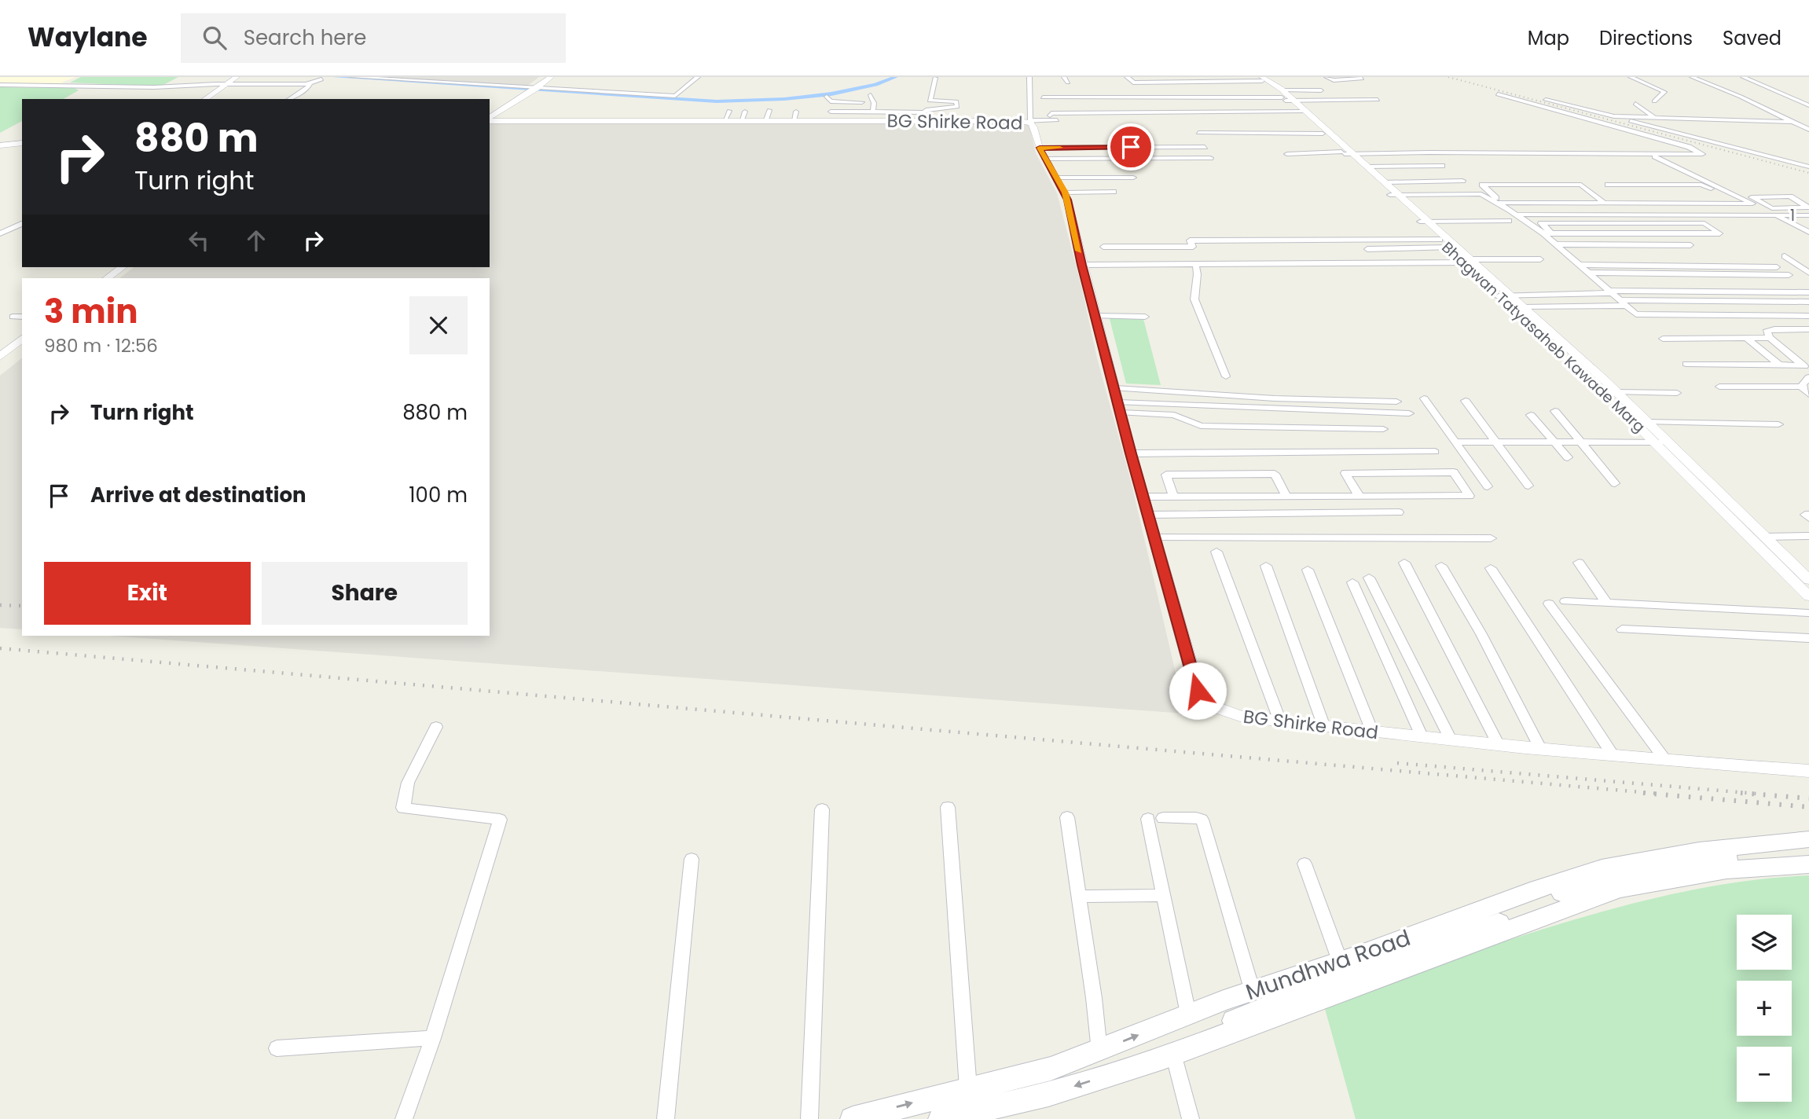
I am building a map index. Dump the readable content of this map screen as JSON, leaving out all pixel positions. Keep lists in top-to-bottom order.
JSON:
{
  "streets": {
    "main road": ["Mundhwa Road"],
    "street": ["BG Shirke Road", "1", "Bhagwan Tatyasaheb Kawade Marg"]
  },
  "page": {
    "header": "Waylane",
    "search": "Search here",
    "nav": ["Map", "Directions", "Saved"],
    "turn": ["880 m", "Turn right"],
    "heading": ["3 min", "980 m · 12:56"],
    "list": [
      {
        "name": "Turn right",
        "value": "880 m"
      },
      {
        "name": "Arrive at destination",
        "value": "100 m"
      }
    ],
    "buttons": ["Exit", "Share"],
    "map_buttons": ["+", "−"]
  }
}
